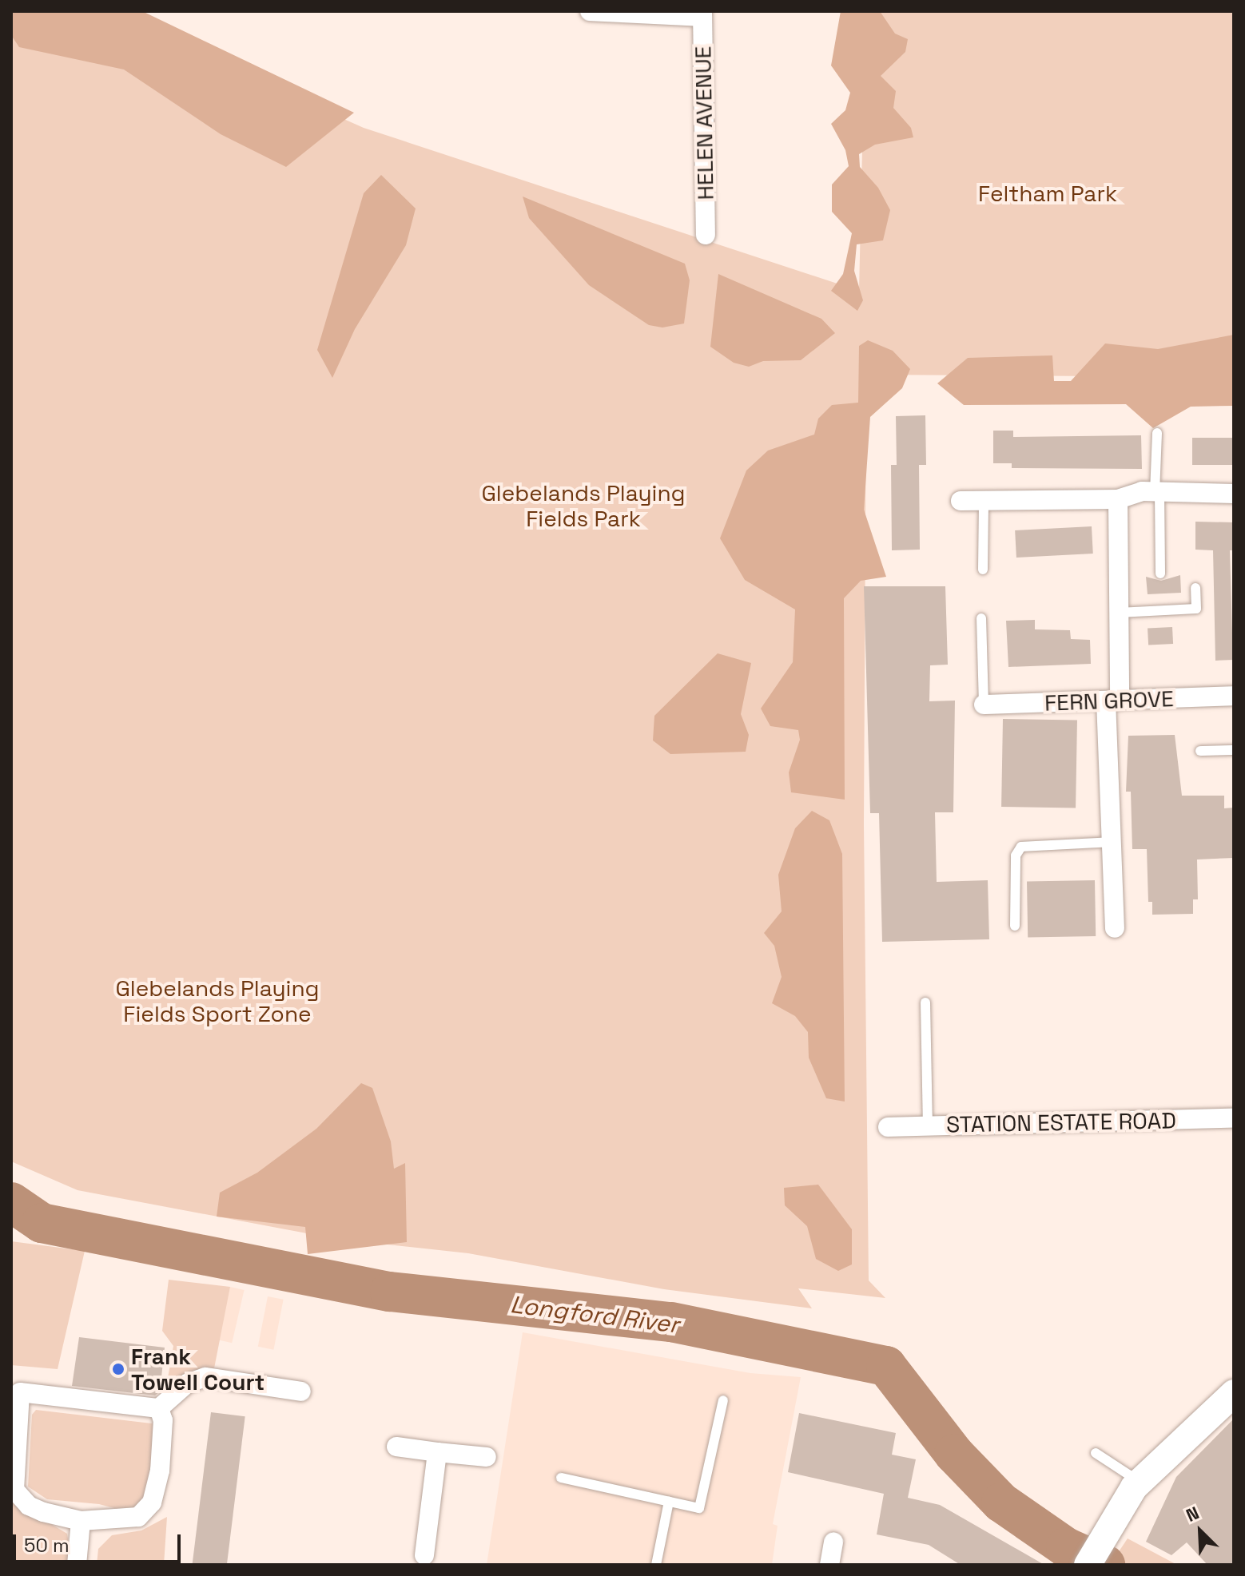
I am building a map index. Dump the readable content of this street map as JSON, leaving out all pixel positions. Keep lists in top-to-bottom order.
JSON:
{
  "streets": {
    "street": ["HELEN AVENUE", "FERN GROVE", "STATION ESTATE ROAD"]
  },
  "water": ["Longford River"],
  "parks": ["Feltham Park", "Glebelands Playing Fields Park", "Glebelands Playing Fields Sport Zone"],
  "places": ["Frank Towell Court"],
  "scale_bar": "50 m",
  "north": "top left"
}
